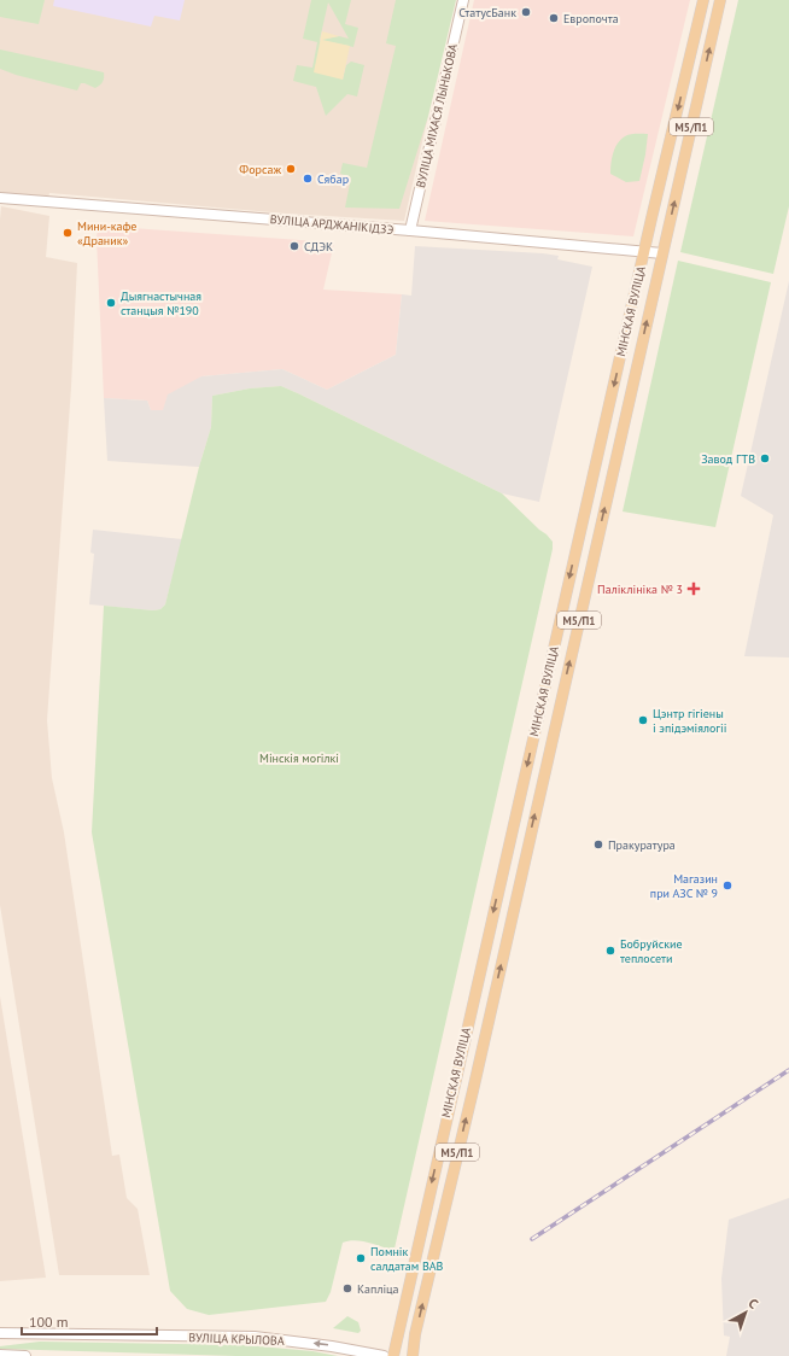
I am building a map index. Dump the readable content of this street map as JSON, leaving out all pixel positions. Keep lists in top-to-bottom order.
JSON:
{
  "streets": {
    "main road": [
      "ВУЛІЦА МІХАСЯ ЛЫНЬКОВА",
      "М5/П1",
      "ВУЛІЦА АРДЖАНІКІДЗЭ",
      "МІНСКАЯ ВУЛІЦА",
      "ВУЛІЦА КРЫЛОВА"
    ]
  },
  "crossings": [
    ["ВУЛІЦА МІХАСЯ ЛЫНЬКОВА", "ВУЛІЦА АРДЖАНІКІДЗЭ"],
    ["ВУЛІЦА АРДЖАНІКІДЗЭ", "МІНСКАЯ ВУЛІЦА"]
  ],
  "one_way": ["ВУЛІЦА КРЫЛОВА"],
  "parks": ["Мінскія могілкі"],
  "places": {
    "other": [
      "СтатусБанк",
      "Европочта",
      "Форсаж",
      "Сябар",
      "Мини-кафе «Драник»",
      "СДЭК",
      "Дыягнастычная станцыя №190",
      "Завод ГТВ",
      "Цэнтр гігіены і эпідэміялогіі",
      "Пракуратура",
      "Магазин при АЗС № 9",
      "Бобруйские теплосети",
      "Помнік салдатам ВАВ",
      "Капліца"
    ],
    "health": ["Паліклініка № 3"]
  },
  "scale_bar": "100 m",
  "north": "top right"
}
